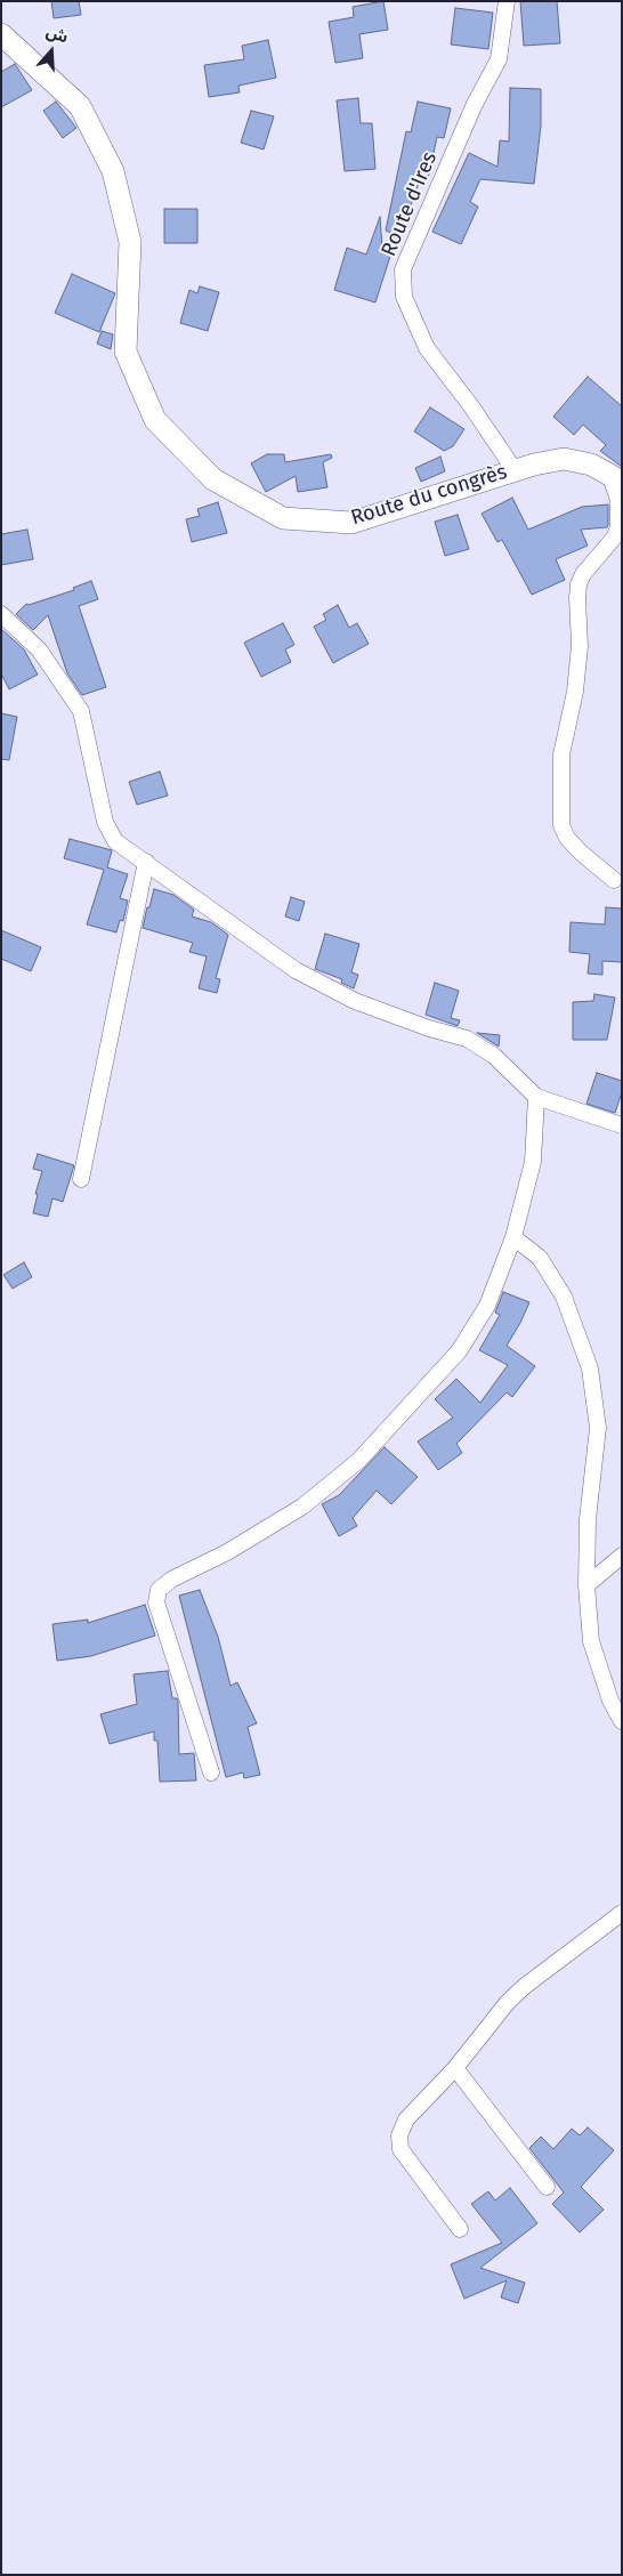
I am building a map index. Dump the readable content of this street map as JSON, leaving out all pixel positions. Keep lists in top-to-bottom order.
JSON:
{
  "streets": {
    "main road": ["Route du congrès"],
    "street": ["Route d'Ires"]
  },
  "crossings": [
    ["Route d'Ires", "Route du congrès"]
  ],
  "north": "top"
}
